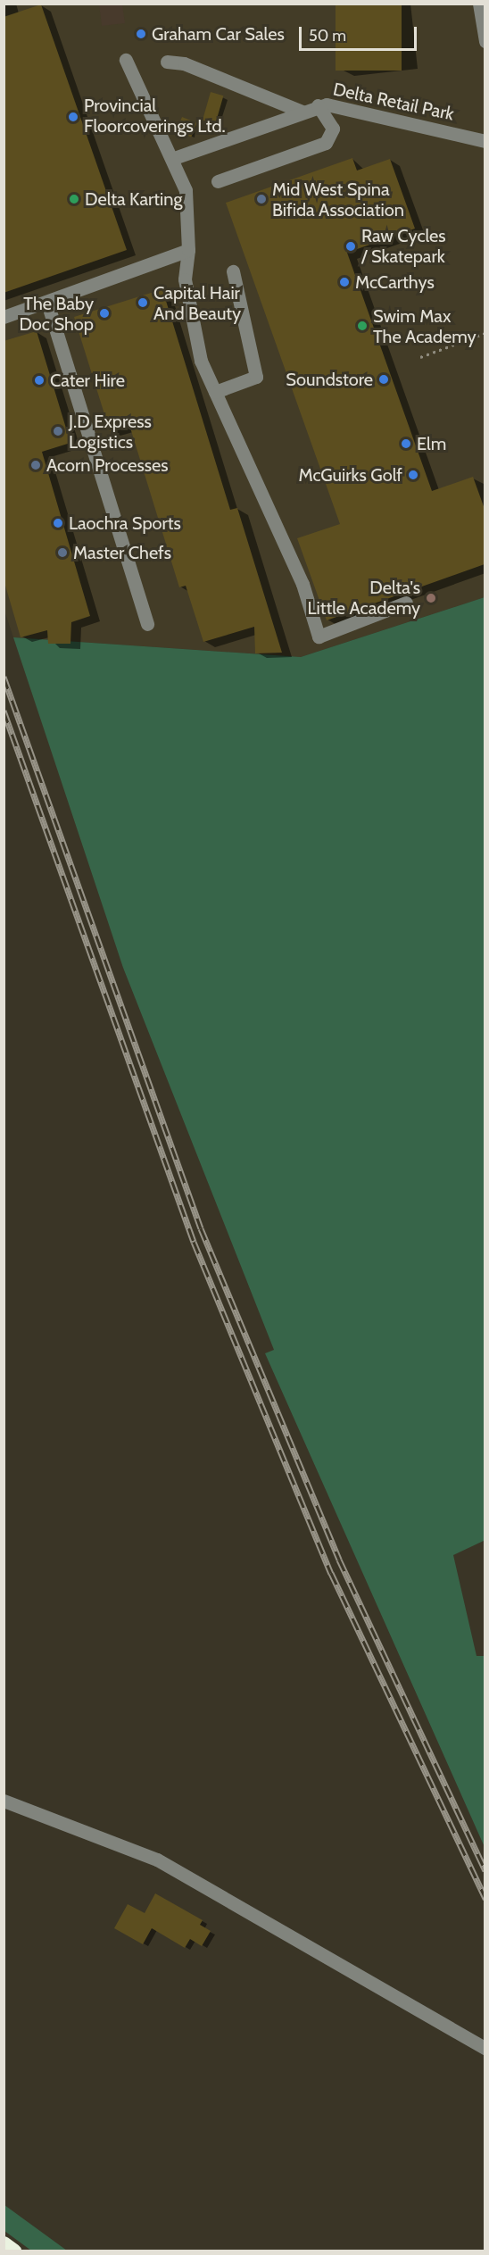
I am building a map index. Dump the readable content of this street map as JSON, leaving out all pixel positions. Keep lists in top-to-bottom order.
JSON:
{
  "streets": {
    "street": ["Delta Retail Park"]
  },
  "places": [
    "Graham Car Sales",
    "Provincial Floorcoverings Ltd.",
    "Delta Karting",
    "Mid West Spina Bifida Association",
    "Raw Cycles / Skatepark",
    "McCarthys",
    "Capital Hair And Beauty",
    "The Baby Doc Shop",
    "Swim Max The Academy",
    "Soundstore",
    "Cater Hire",
    "J.D Express Logistics",
    "Elm",
    "Acorn Processes",
    "McGuirks Golf",
    "Laochra Sports",
    "Master Chefs",
    "Delta's Little Academy"
  ],
  "scale_bar": "50 m"
}
